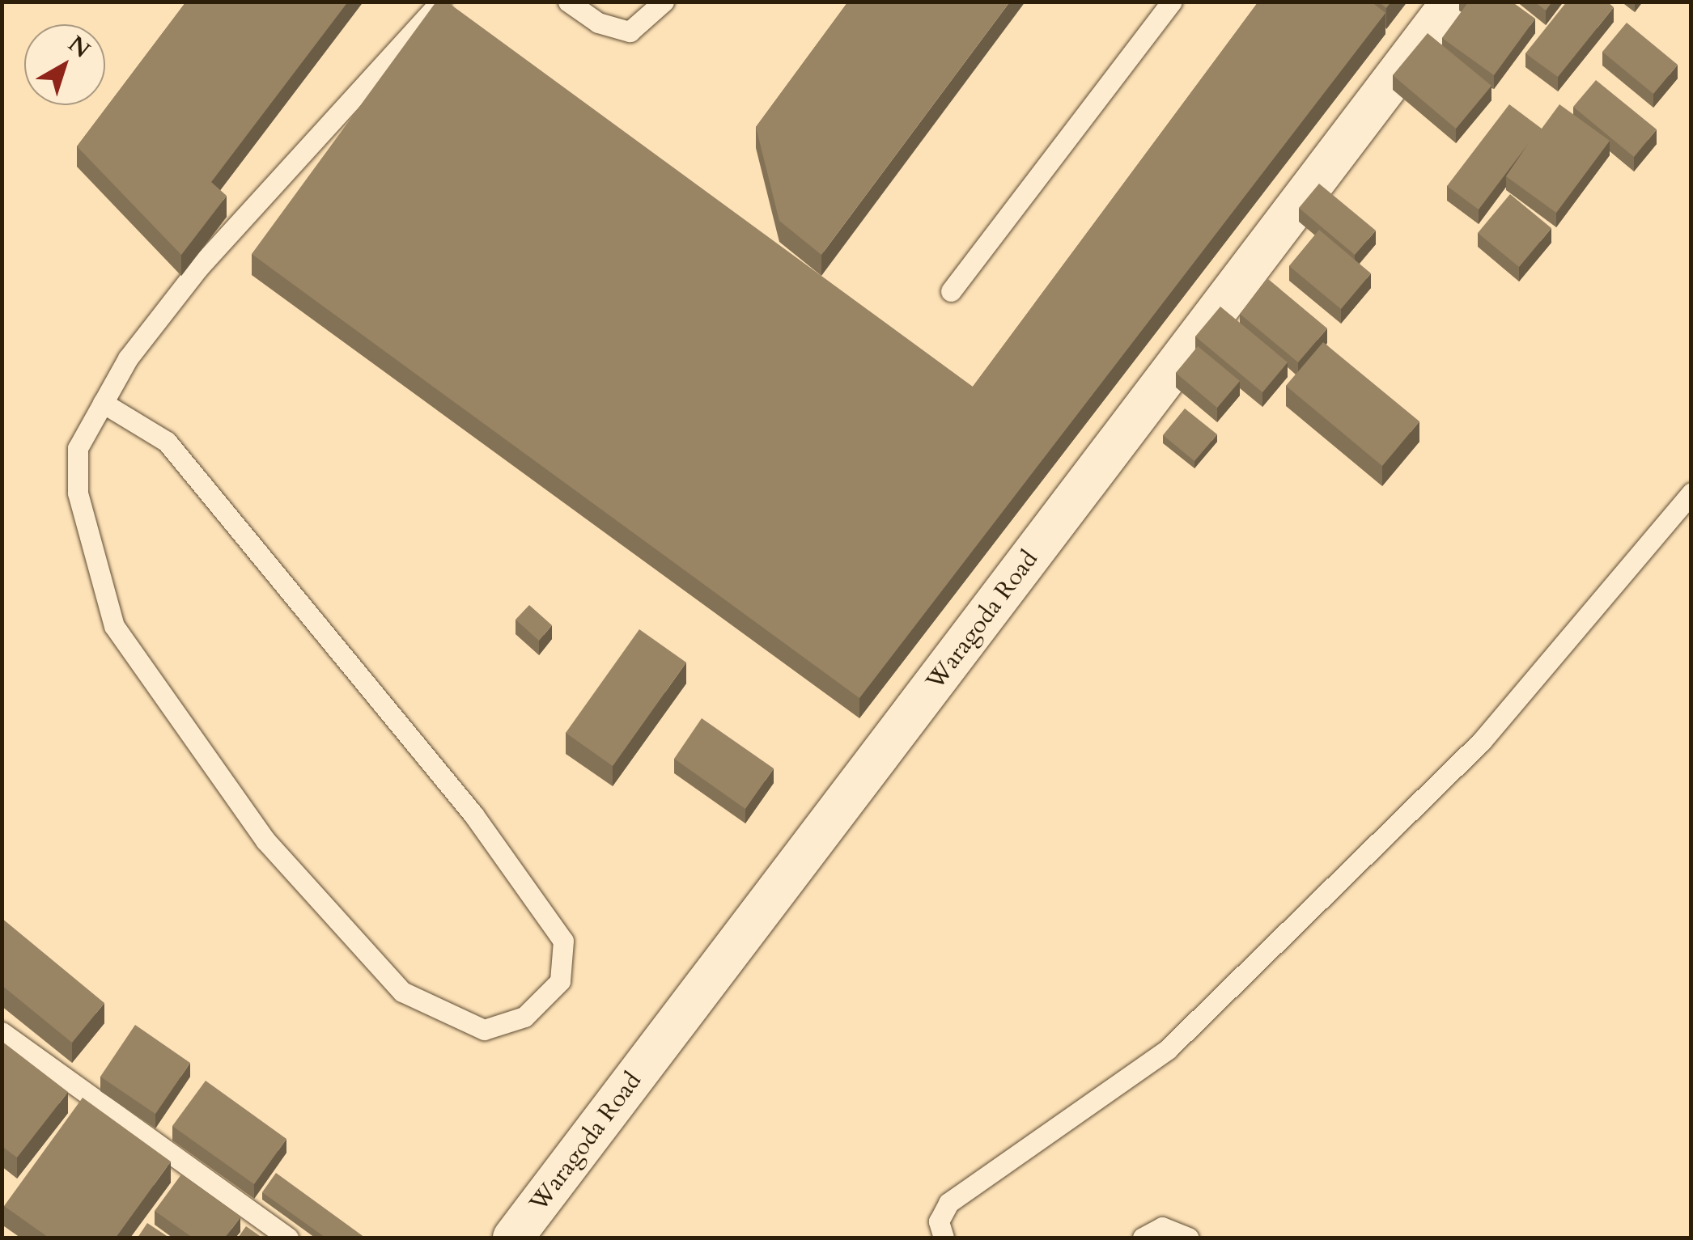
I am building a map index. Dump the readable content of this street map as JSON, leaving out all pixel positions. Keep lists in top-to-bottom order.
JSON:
{
  "streets": {
    "street": ["Waragoda Road"]
  },
  "north": "top right"
}
